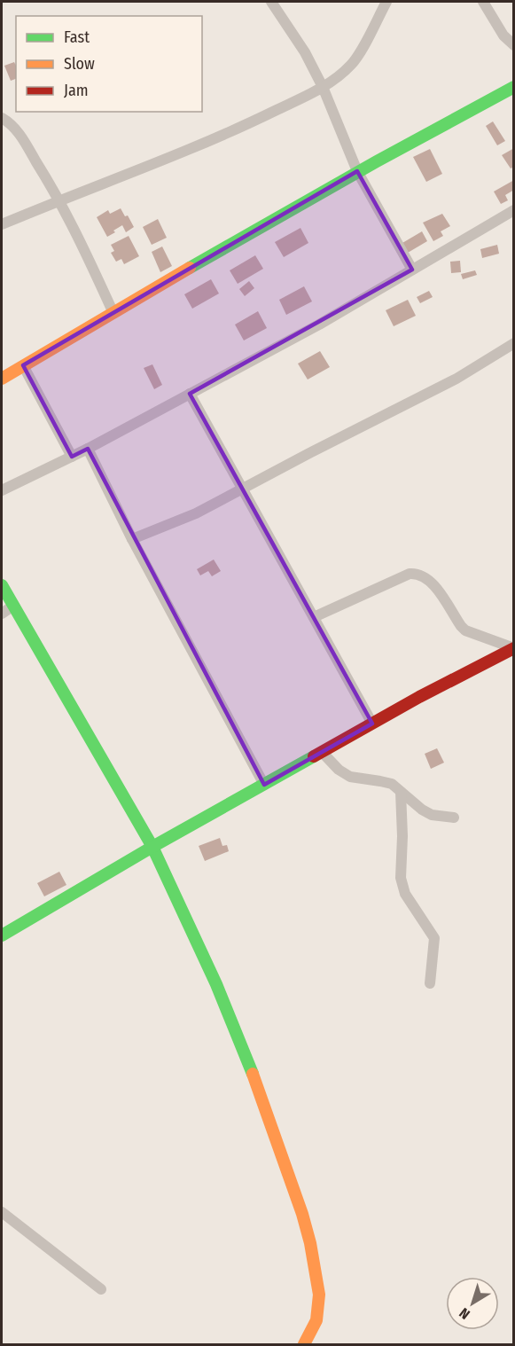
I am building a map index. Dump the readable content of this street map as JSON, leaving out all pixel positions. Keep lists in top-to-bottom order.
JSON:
{
  "legend": ["Fast", "Slow", "Jam"],
  "north": "bottom left"
}
